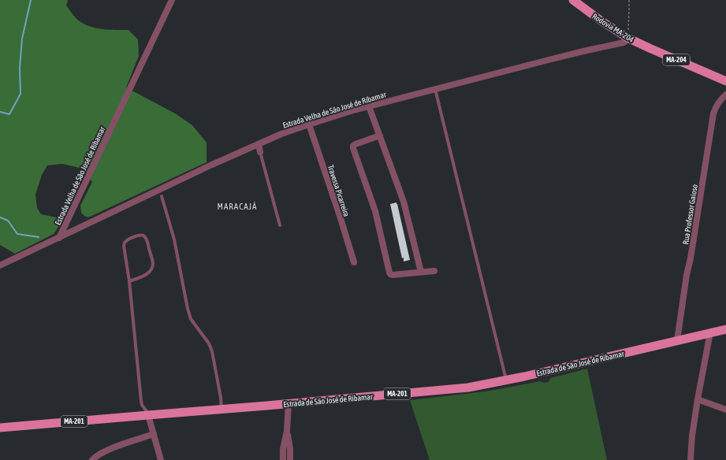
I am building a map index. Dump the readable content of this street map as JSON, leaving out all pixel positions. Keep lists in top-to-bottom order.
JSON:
{
  "streets": {
    "main road": [
      "Rodovia MA-204",
      "MA-204",
      "Estrada de São José de Ribamar",
      "MA-201"
    ],
    "street": ["Estrada Velha de São José de Ribamar", "Travessa Picarreira", "Rua Professor Gaioso"]
  },
  "crossings": [
    ["Rodovia MA-204", "Estrada Velha de São José de Ribamar"],
    ["Estrada Velha de São José de Ribamar", "Travessa Picarreira"],
    ["Rua Professor Gaioso", "Estrada de São José de Ribamar"]
  ],
  "districts": ["MARACAJÁ"]
}
